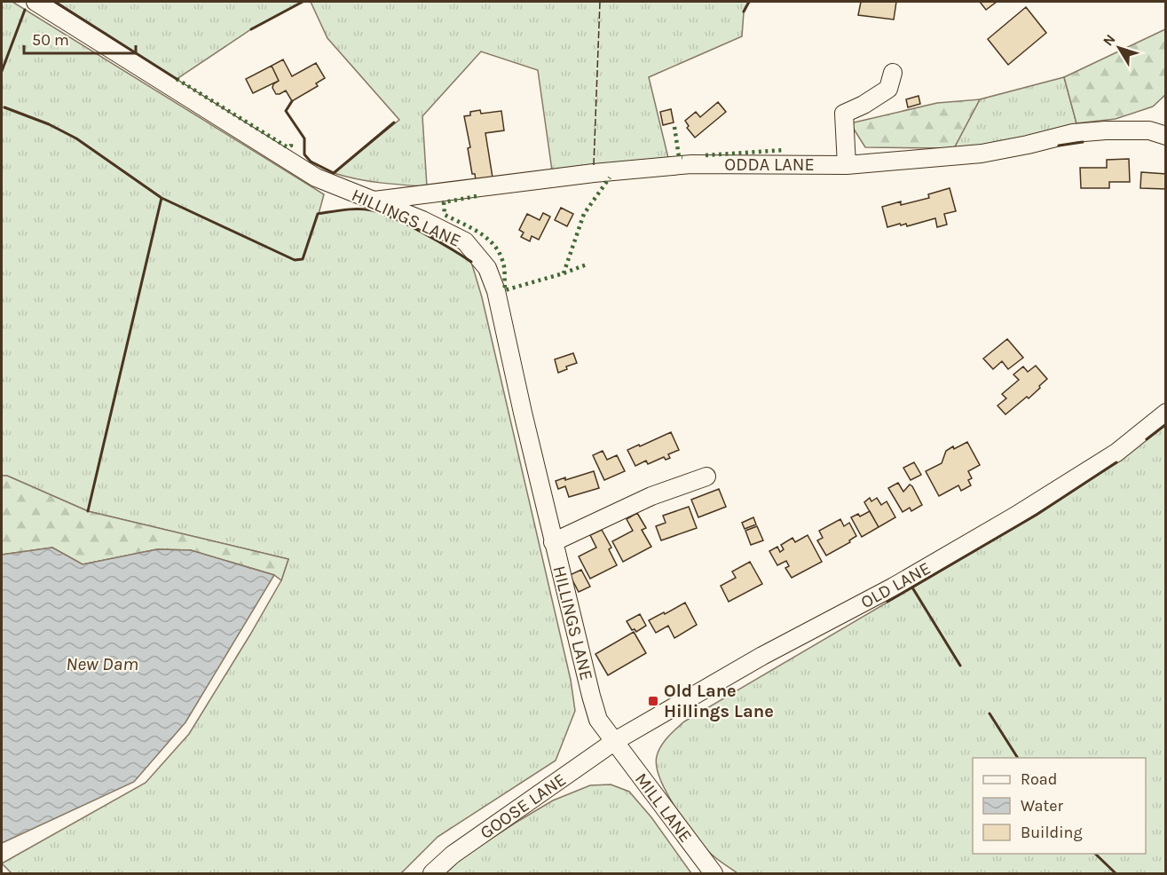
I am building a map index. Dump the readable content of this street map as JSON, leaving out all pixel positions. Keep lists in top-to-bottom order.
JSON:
{
  "streets": {
    "street": [
      "ODDA LANE",
      "HILLINGS LANE",
      "OLD LANE",
      "GOOSE LANE",
      "MILL LANE"
    ]
  },
  "crossings": [
    ["ODDA LANE", "HILLINGS LANE"],
    ["HILLINGS LANE", "OLD LANE"],
    ["HILLINGS LANE", "GOOSE LANE"],
    ["HILLINGS LANE", "MILL LANE"],
    ["OLD LANE", "GOOSE LANE"],
    ["OLD LANE", "MILL LANE"],
    ["GOOSE LANE", "MILL LANE"]
  ],
  "water": ["New Dam"],
  "places": {
    "transit": ["Old Lane Hillings Lane"]
  },
  "legend": ["Road", "Water", "Building"],
  "scale_bar": "50 m",
  "north": "top left"
}
